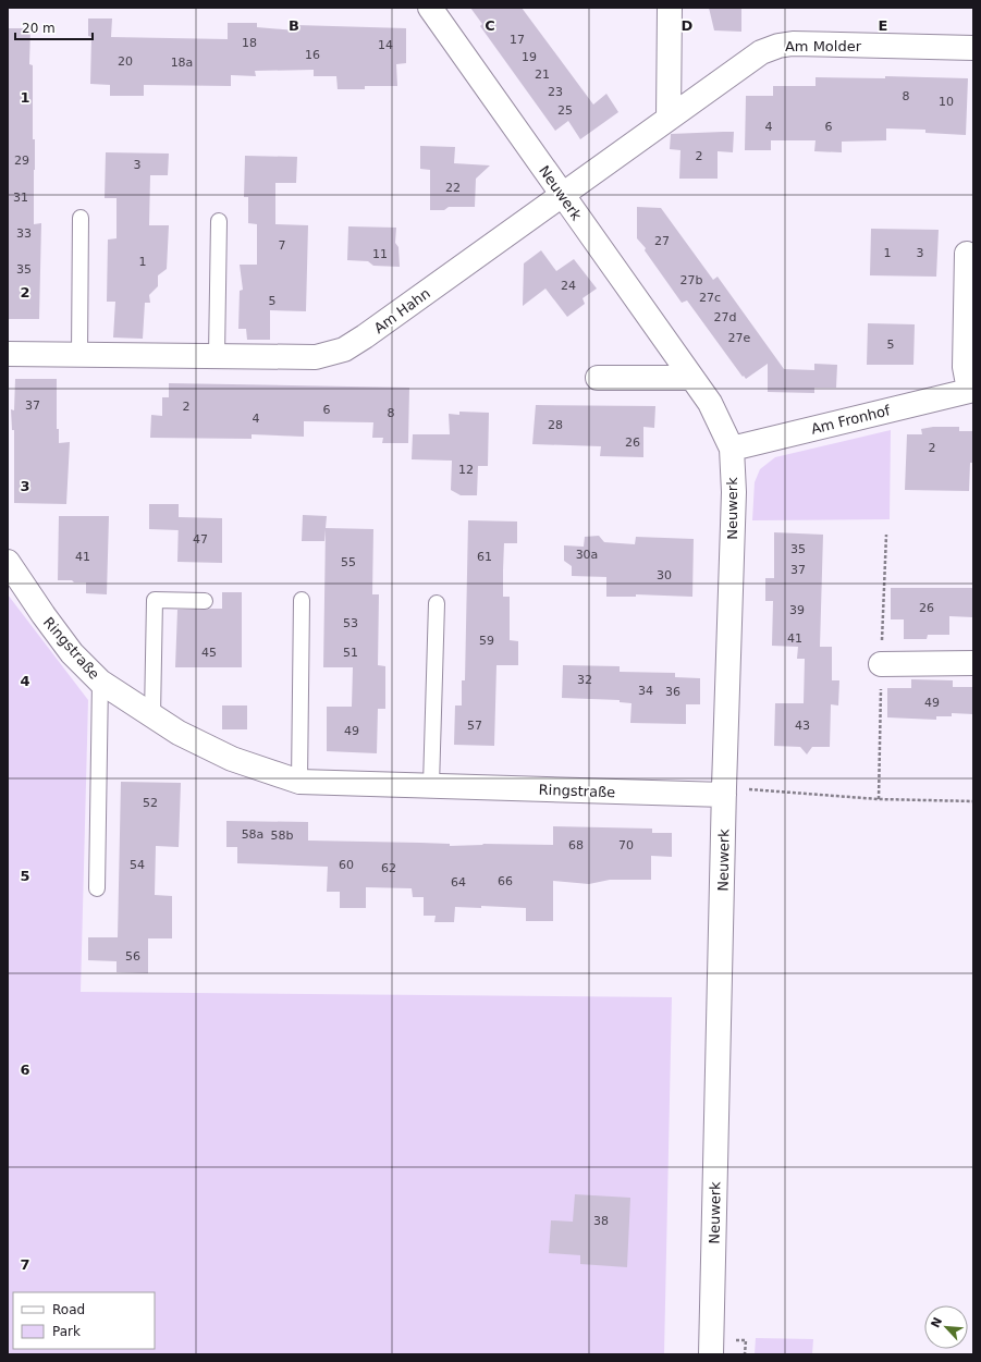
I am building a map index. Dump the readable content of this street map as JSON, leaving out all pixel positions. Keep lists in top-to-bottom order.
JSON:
{
  "streets": {
    "street": [
      "Am Molder",
      "Neuwerk",
      "Am Hahn",
      "Am Fronhof",
      "Ringstraße"
    ]
  },
  "crossings": [
    ["Am Molder", "Neuwerk"],
    ["Am Molder", "Am Hahn"],
    ["Neuwerk", "Am Hahn"],
    ["Neuwerk", "Am Fronhof"],
    ["Neuwerk", "Ringstraße"]
  ],
  "house_numbers": [
    "17",
    "18",
    "14",
    "16",
    "19",
    "20",
    "18a",
    "21",
    "23",
    "8",
    "10",
    "25",
    "4",
    "6",
    "2",
    "29",
    "3",
    "22",
    "31",
    "33",
    "27",
    "7",
    "1",
    "3",
    "11",
    "1",
    "35",
    "27b",
    "24",
    "27c",
    "5",
    "27d",
    "27e",
    "5",
    "37",
    "2",
    "6",
    "8",
    "4",
    "28",
    "26",
    "2",
    "12",
    "47",
    "35",
    "30a",
    "41",
    "61",
    "55",
    "37",
    "30",
    "26",
    "39",
    "53",
    "41",
    "59",
    "45",
    "51",
    "32",
    "34",
    "36",
    "49",
    "57",
    "43",
    "49",
    "52",
    "58a",
    "58b",
    "68",
    "70",
    "54",
    "60",
    "62",
    "66",
    "64",
    "56",
    "38"
  ],
  "legend": ["Road", "Park"],
  "scale_bar": "20 m",
  "north": "top left",
  "grid": {
    "columns": [
      "B",
      "C",
      "D",
      "E"
    ],
    "rows": [
      "1",
      "2",
      "3",
      "4",
      "5",
      "6",
      "7"
    ]
  }
}
